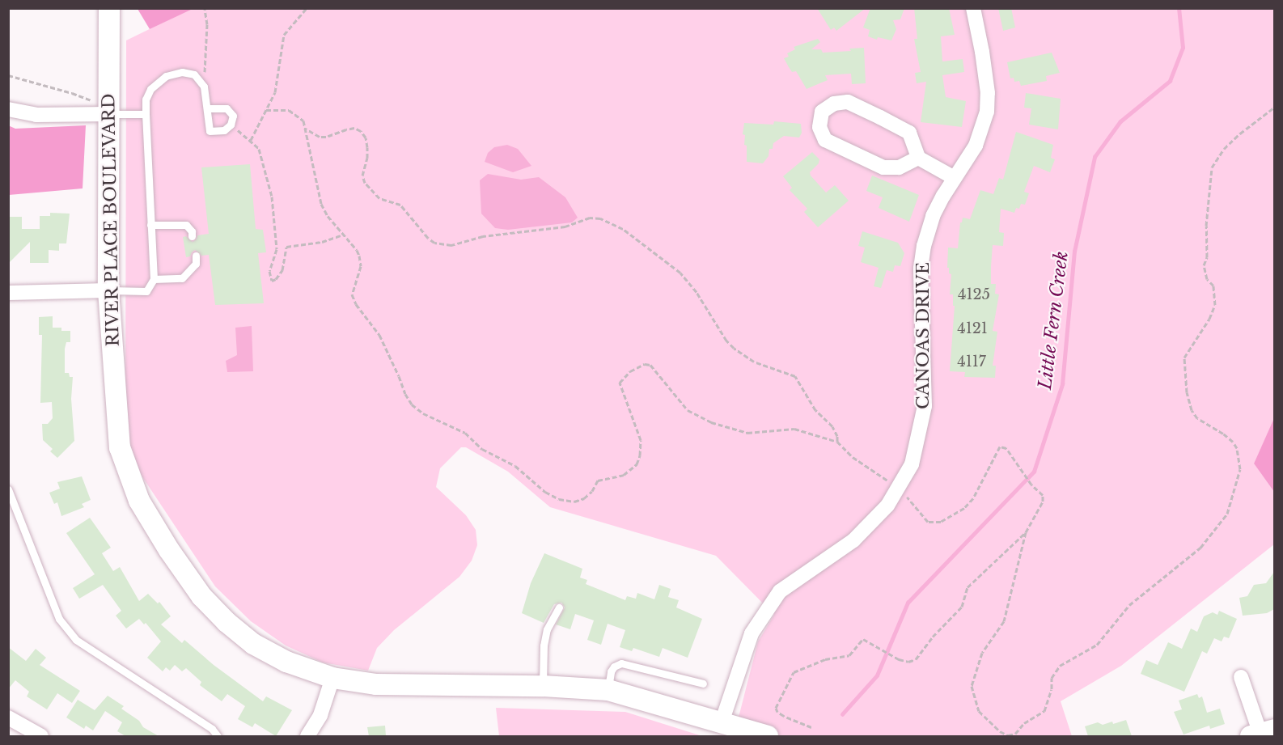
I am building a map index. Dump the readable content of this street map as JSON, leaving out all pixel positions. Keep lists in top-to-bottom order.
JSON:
{
  "streets": {
    "street": ["RIVER PLACE BOULEVARD", "CANOAS DRIVE"]
  },
  "crossings": [
    ["RIVER PLACE BOULEVARD", "CANOAS DRIVE"]
  ],
  "water": ["Little Fern Creek"],
  "house_numbers": ["4125", "4121", "4117"]
}
